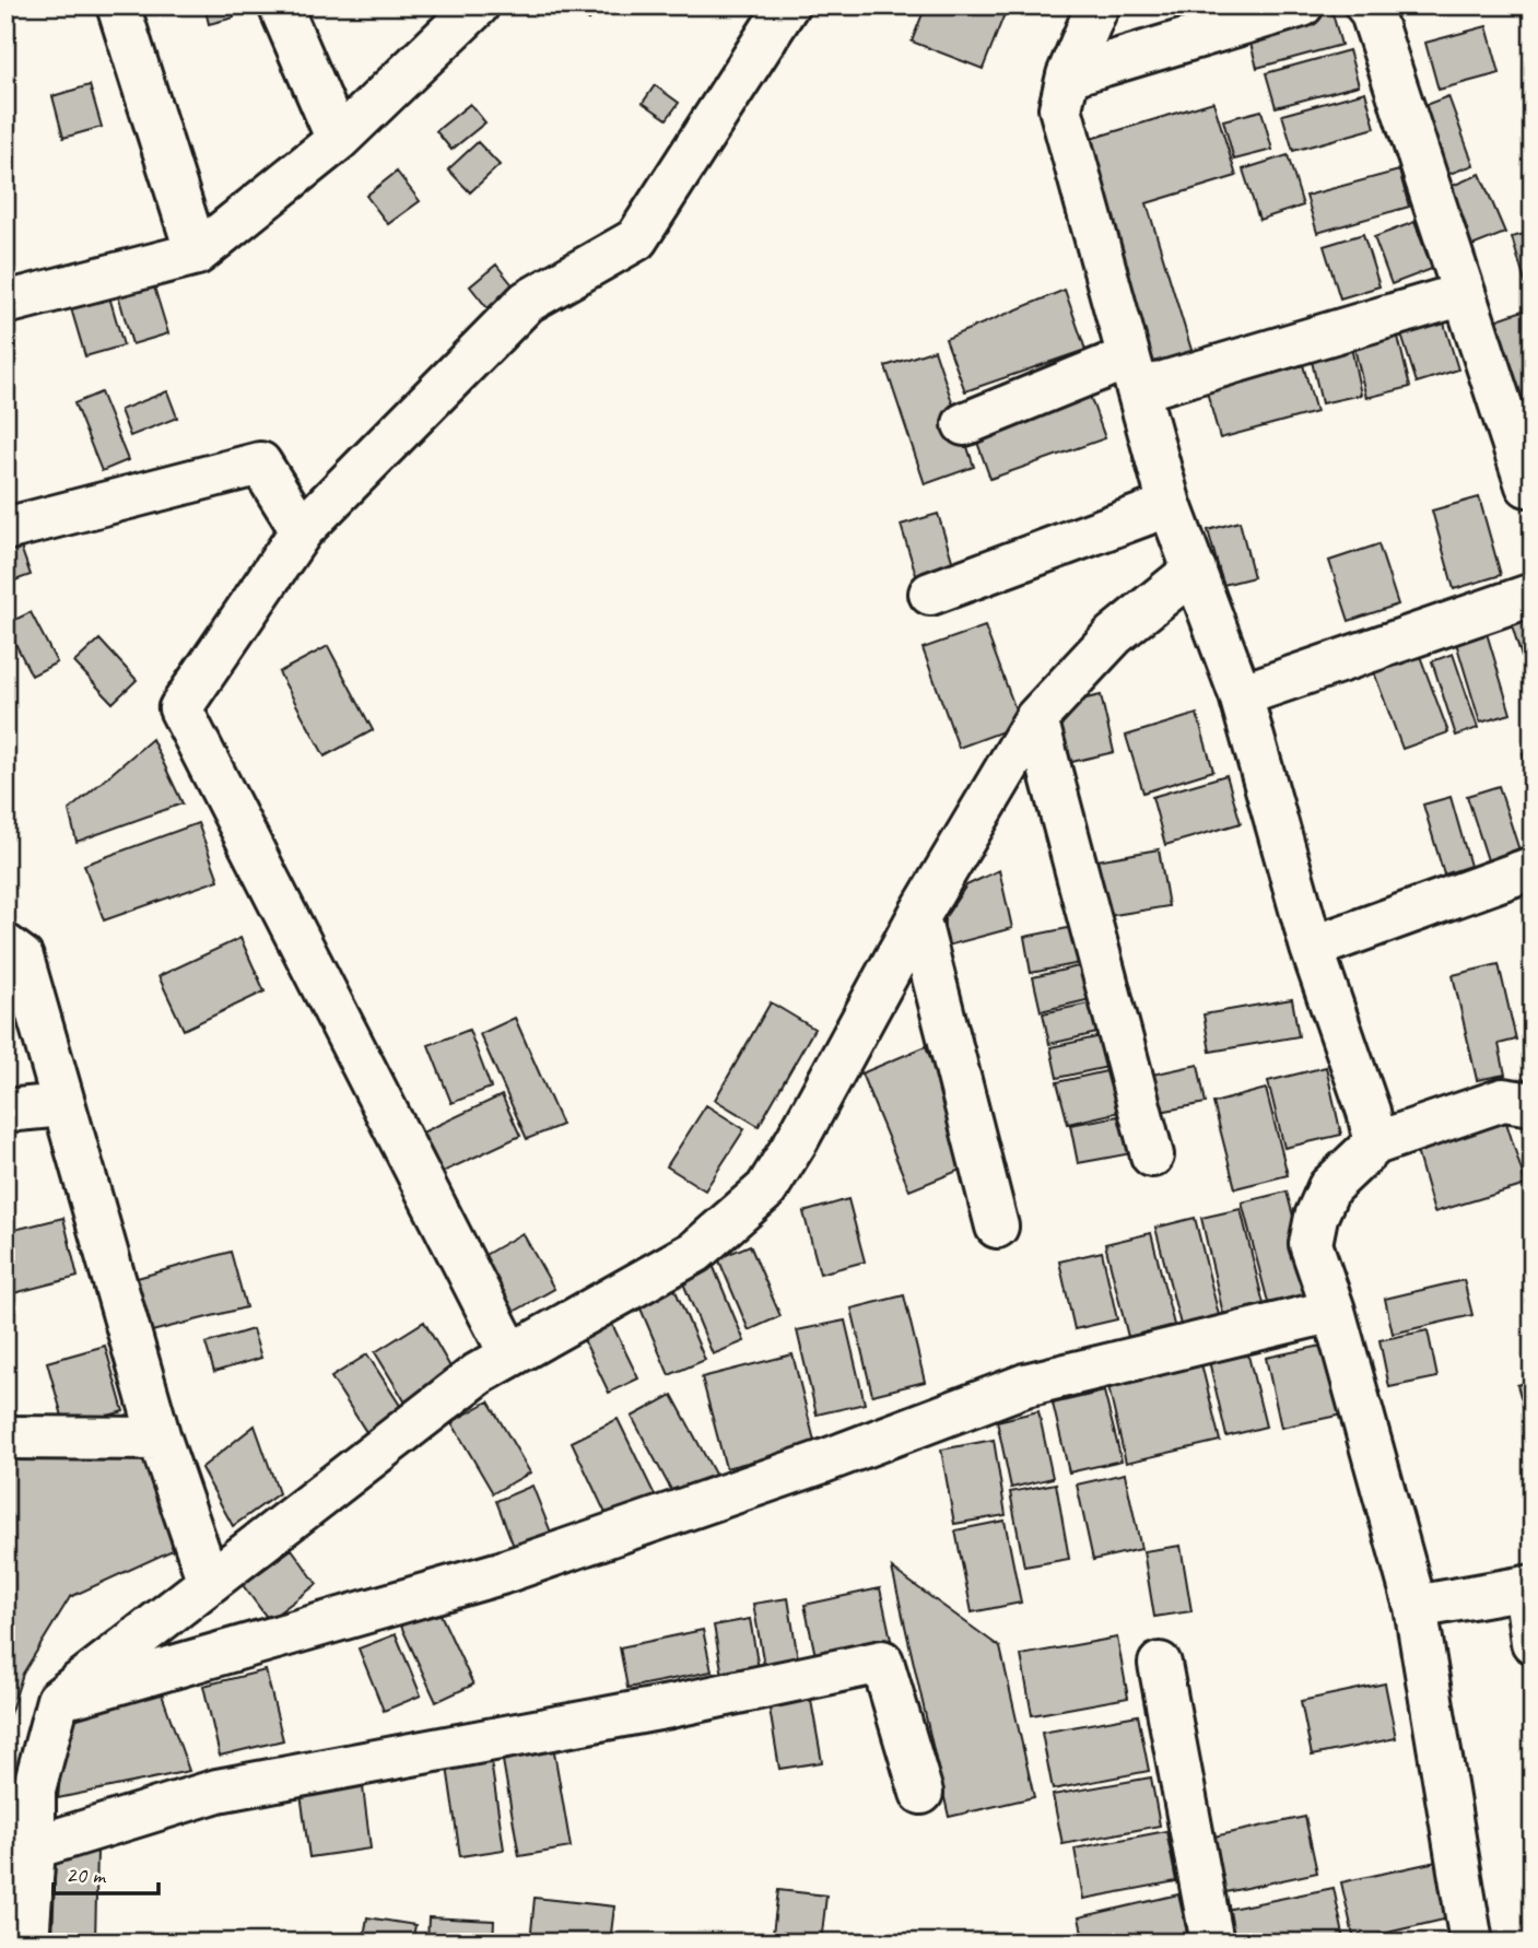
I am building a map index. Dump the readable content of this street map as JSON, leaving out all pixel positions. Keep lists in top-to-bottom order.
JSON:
{
  "scale_bar": "20 m"
}
